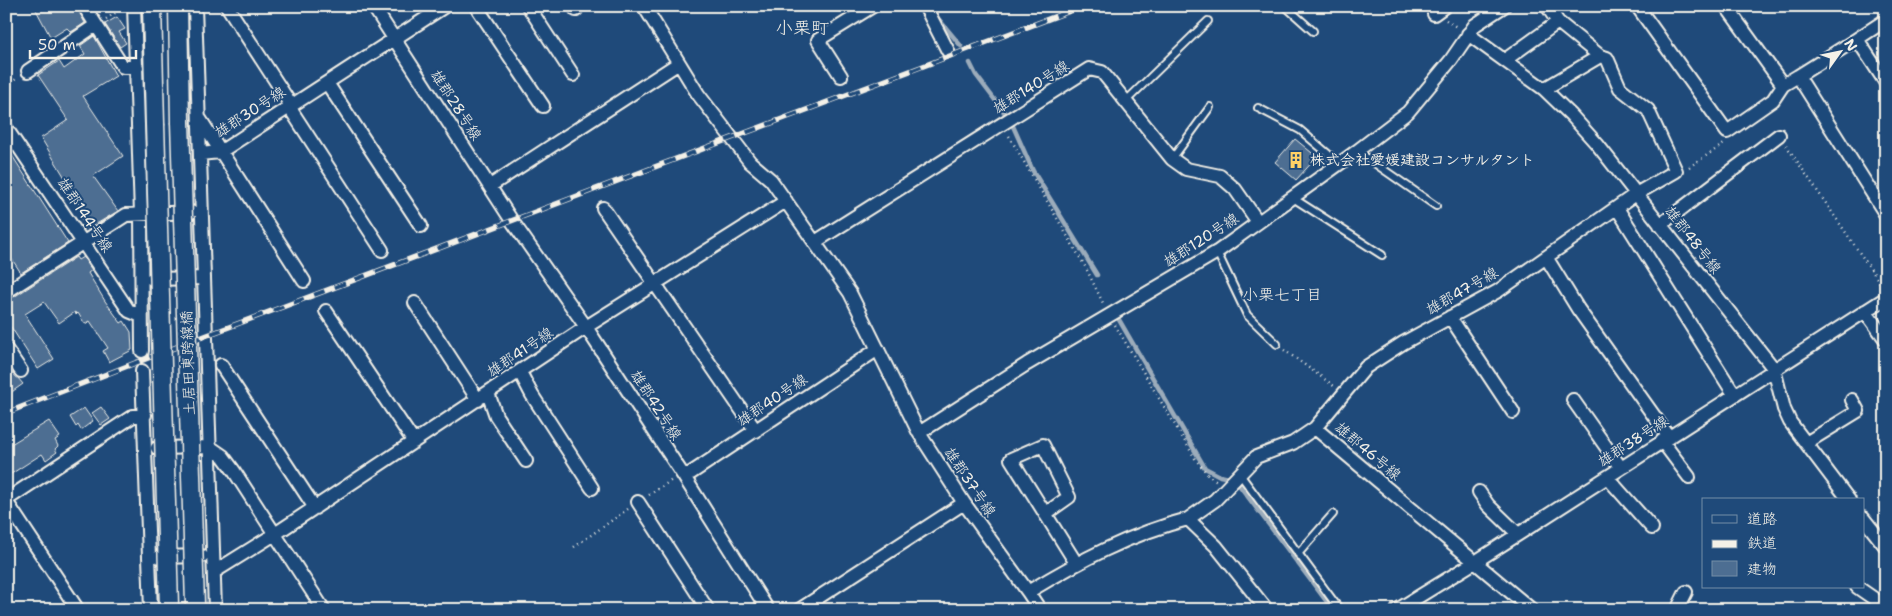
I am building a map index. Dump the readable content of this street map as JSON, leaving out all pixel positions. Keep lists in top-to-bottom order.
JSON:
{
  "streets": {
    "street": [
      "雄郡140号線",
      "雄郡28号線",
      "雄郡30号線",
      "雄郡144号線",
      "雄郡120号線",
      "雄郡48号線",
      "雄郡47号線",
      "雄郡41号線",
      "土居田東跨線橋",
      "雄郡40号線",
      "雄郡42号線",
      "雄郡38号線",
      "雄郡46号線",
      "雄郡37号線"
    ]
  },
  "crossings": [
    ["雄郡140号線", "雄郡120号線"],
    ["雄郡140号線", "雄郡37号線"],
    ["雄郡28号線", "雄郡30号線"],
    ["雄郡28号線", "雄郡42号線"],
    ["雄郡120号線", "雄郡48号線"],
    ["雄郡120号線", "雄郡37号線"],
    ["雄郡48号線", "雄郡47号線"],
    ["雄郡48号線", "雄郡38号線"],
    ["雄郡47号線", "雄郡46号線"],
    ["雄郡41号線", "雄郡42号線"],
    ["雄郡41号線", "雄郡37号線"],
    ["雄郡40号線", "雄郡42号線"],
    ["雄郡40号線", "雄郡37号線"],
    ["雄郡38号線", "雄郡46号線"]
  ],
  "districts": ["小栗町", "小栗七丁目"],
  "places": {
    "building": ["株式会社愛媛建設コンサルタント"]
  },
  "legend": ["道路", "鉄道", "建物"],
  "scale_bar": "50 m",
  "north": "top right"
}
